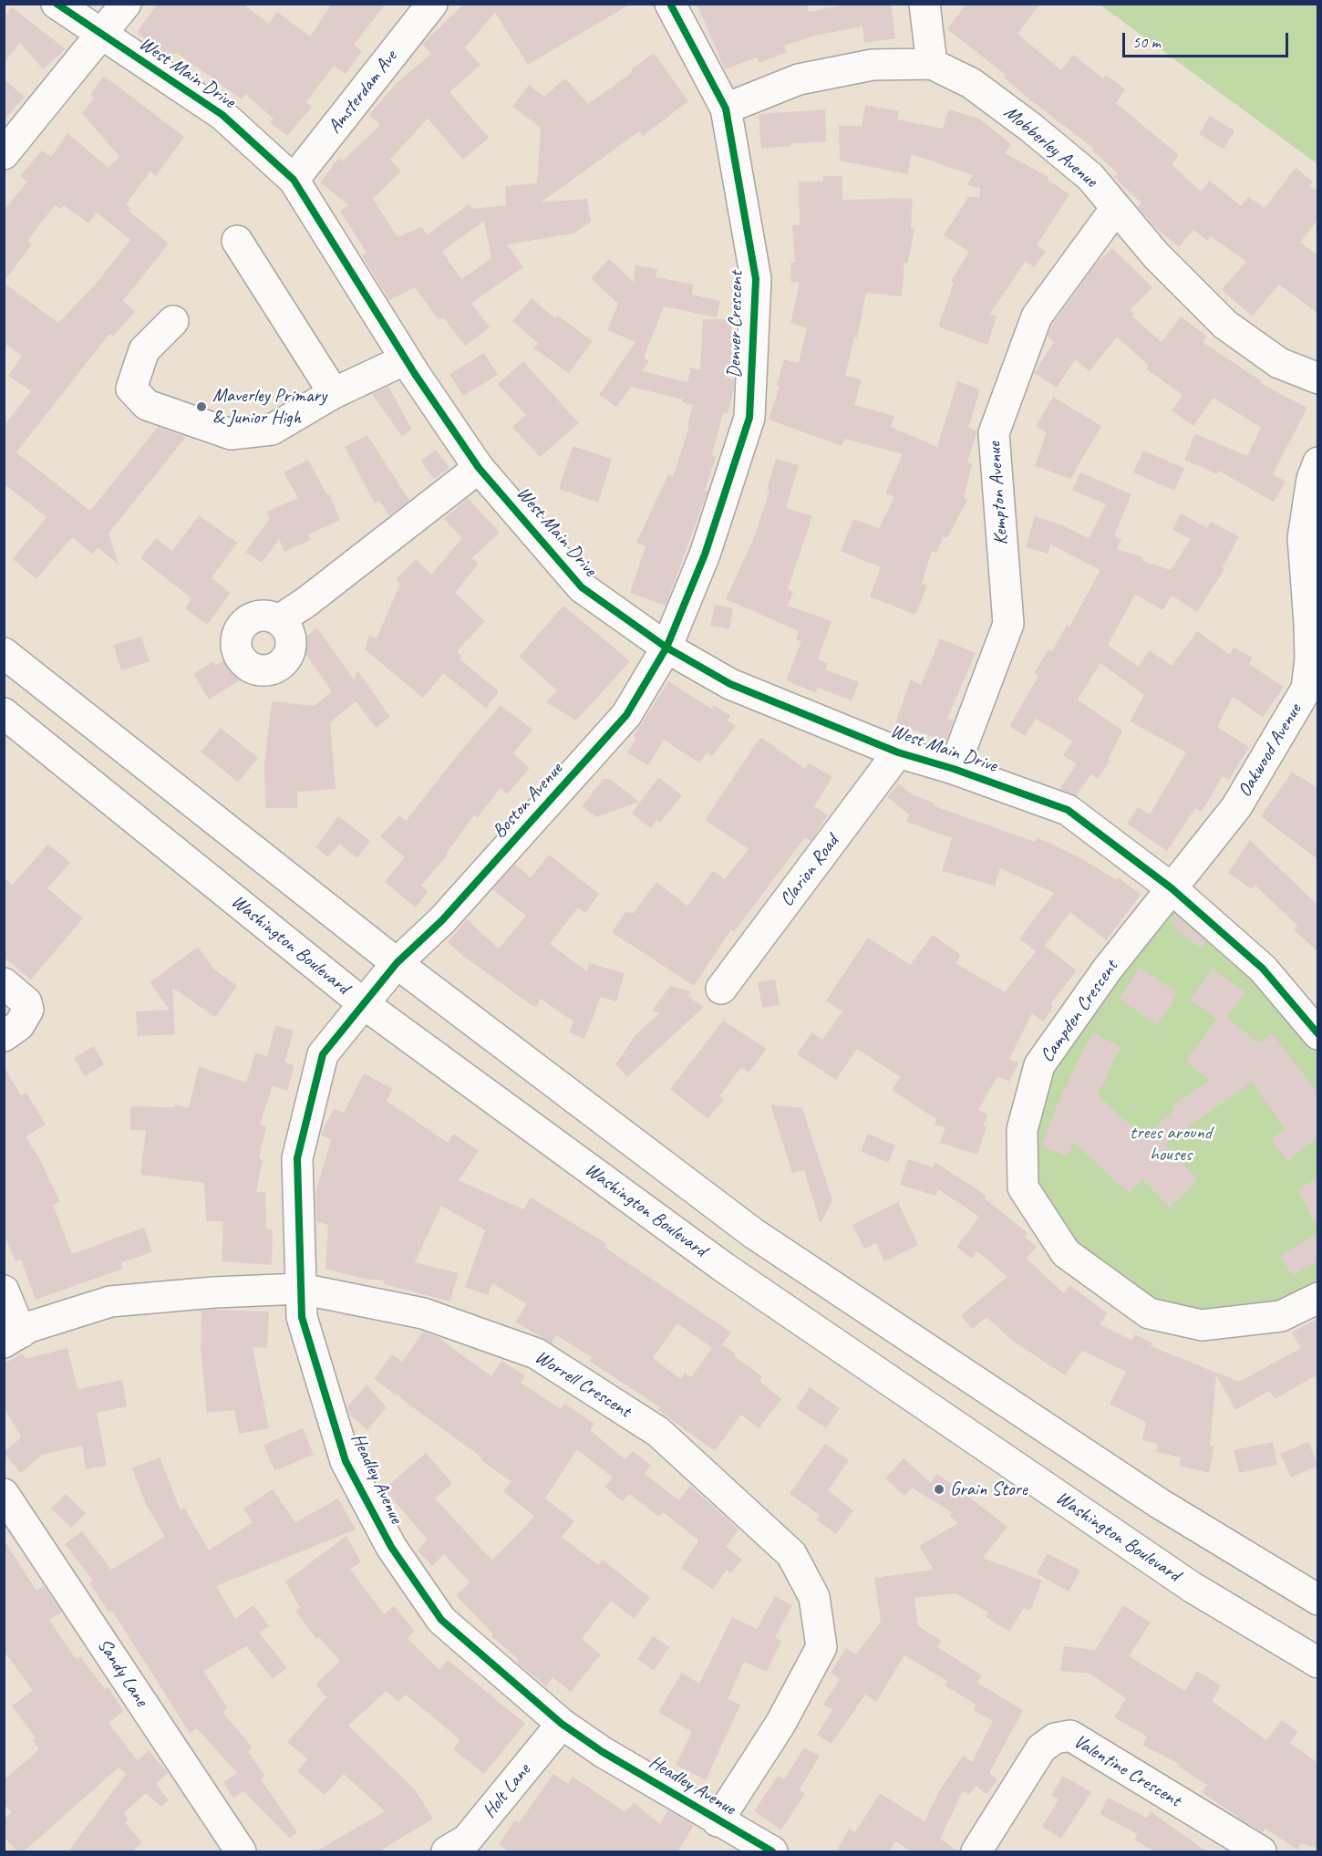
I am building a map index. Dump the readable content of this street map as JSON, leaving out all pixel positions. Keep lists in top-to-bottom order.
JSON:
{
  "streets": {
    "main road": [
      "West Main Drive",
      "Amsterdam Ave",
      "Mobberley Avenue",
      "Denver Crescent",
      "Kempton Avenue",
      "Oakwood Avenue",
      "Boston Avenue",
      "Clarion Road",
      "Washington Boulevard",
      "Campden Crescent",
      "Worrell Crescent",
      "Headley Avenue",
      "Sandy Lane",
      "Valentine Crescent",
      "Holt Lane"
    ]
  },
  "crossings": [
    ["West Main Drive", "Amsterdam Ave"],
    ["West Main Drive", "Denver Crescent"],
    ["West Main Drive", "Kempton Avenue"],
    ["West Main Drive", "Oakwood Avenue"],
    ["West Main Drive", "Boston Avenue"],
    ["West Main Drive", "Clarion Road"],
    ["West Main Drive", "Campden Crescent"],
    ["Mobberley Avenue", "Denver Crescent"],
    ["Mobberley Avenue", "Kempton Avenue"],
    ["Denver Crescent", "Boston Avenue"],
    ["Oakwood Avenue", "Campden Crescent"],
    ["Boston Avenue", "Headley Avenue"],
    ["Washington Boulevard", "Headley Avenue"],
    ["Worrell Crescent", "Headley Avenue"],
    ["Headley Avenue", "Holt Lane"]
  ],
  "parks": ["trees around houses"],
  "places": ["Maverley Primary & Junior High", "Grain Store"],
  "scale_bar": "50 m"
}
